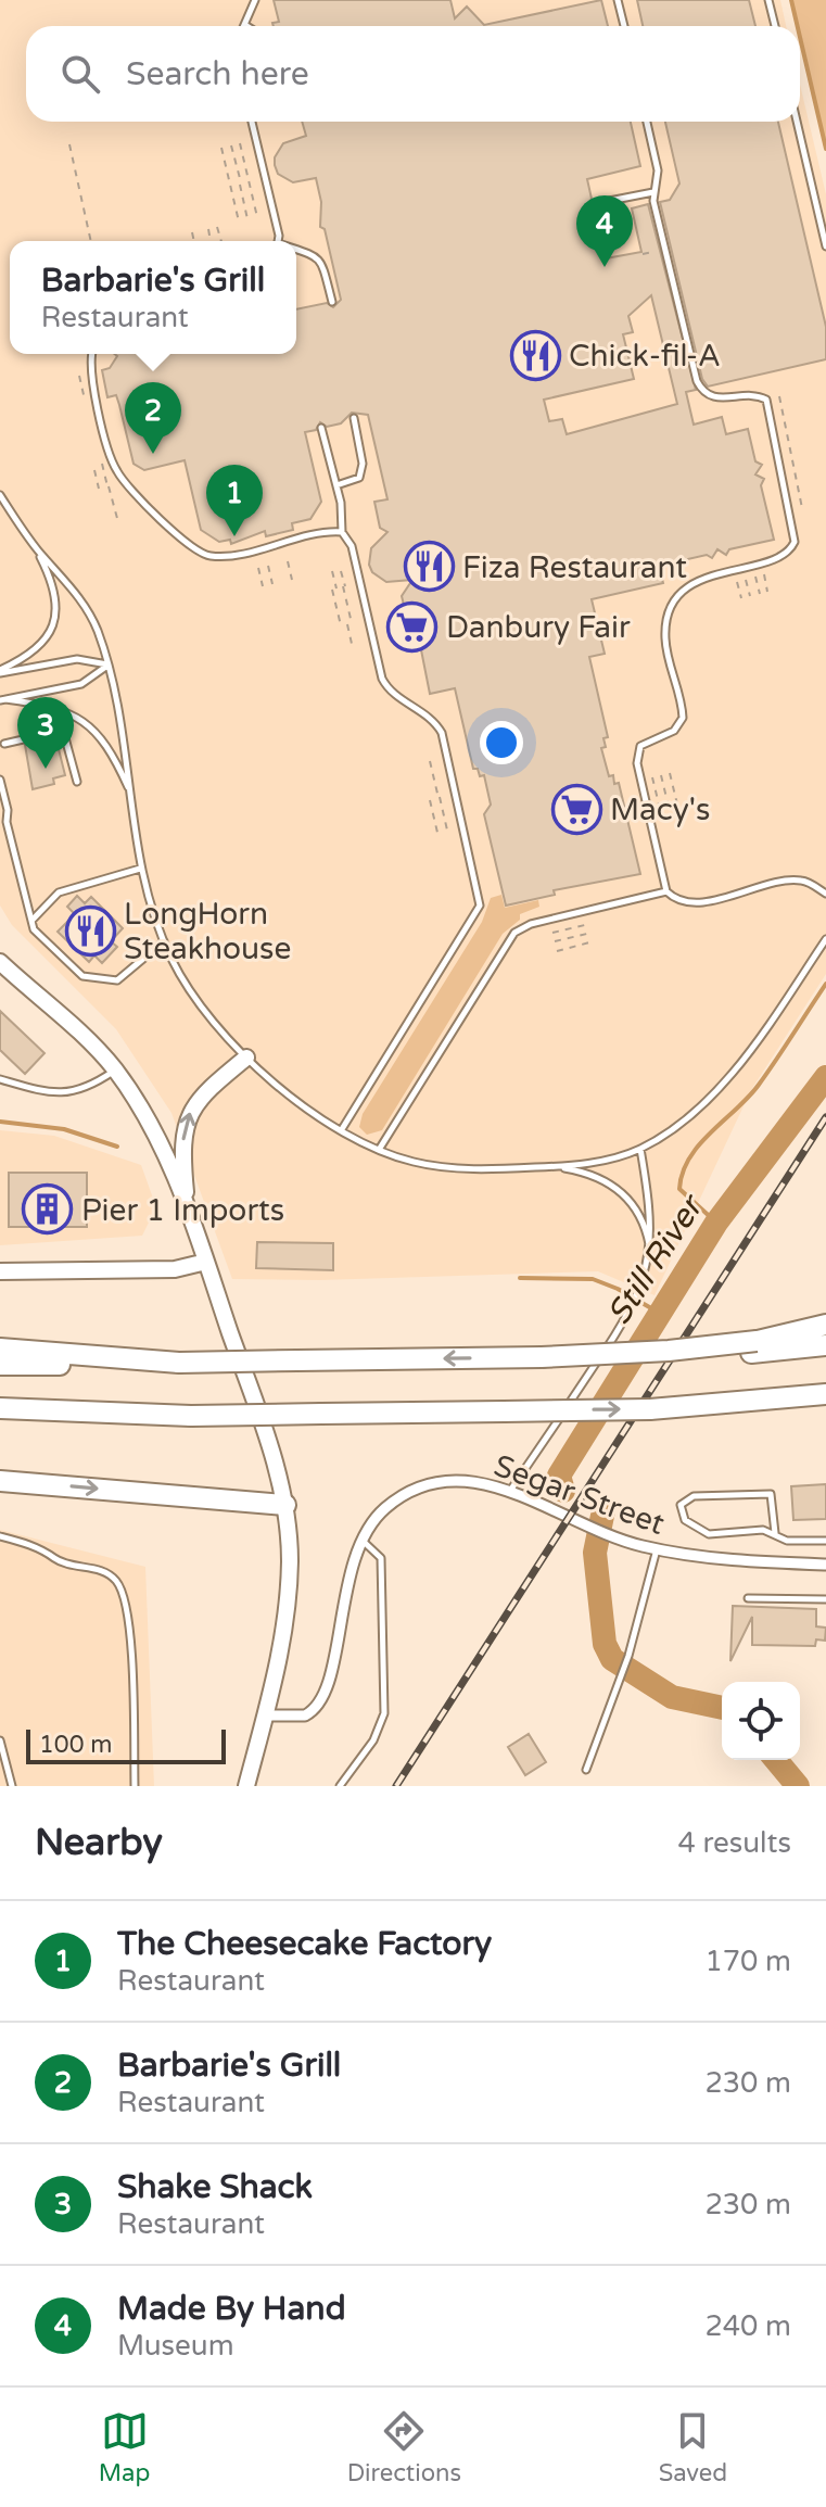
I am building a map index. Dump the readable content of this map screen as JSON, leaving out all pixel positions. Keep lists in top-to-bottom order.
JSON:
{
  "streets": {
    "street": ["Segar Street"]
  },
  "water": ["Still River"],
  "places": {
    "restaurant": ["Chick-fil-A", "Fiza Restaurant", "LongHorn Steakhouse"],
    "supermarket": ["Danbury Fair", "Macy's"],
    "building": ["Pier 1 Imports"]
  },
  "scale_bar": "100 m",
  "page": {
    "search": "Search here",
    "pins": [
      "4",
      "2",
      "1",
      "3"
    ],
    "popup": ["Barbarie's Grill", "Restaurant"],
    "scale": "100 m",
    "heading": ["Nearby", "4 results"],
    "list": [
      {
        "mark": "1",
        "name": "The Cheesecake Factory",
        "note": "Restaurant",
        "value": "170 m"
      },
      {
        "mark": "2",
        "name": "Barbarie's Grill",
        "note": "Restaurant",
        "value": "230 m"
      },
      {
        "mark": "3",
        "name": "Shake Shack",
        "note": "Restaurant",
        "value": "230 m"
      },
      {
        "mark": "4",
        "name": "Made By Hand",
        "note": "Museum",
        "value": "240 m"
      }
    ],
    "nav": ["Map", "Directions", "Saved"]
  }
}
